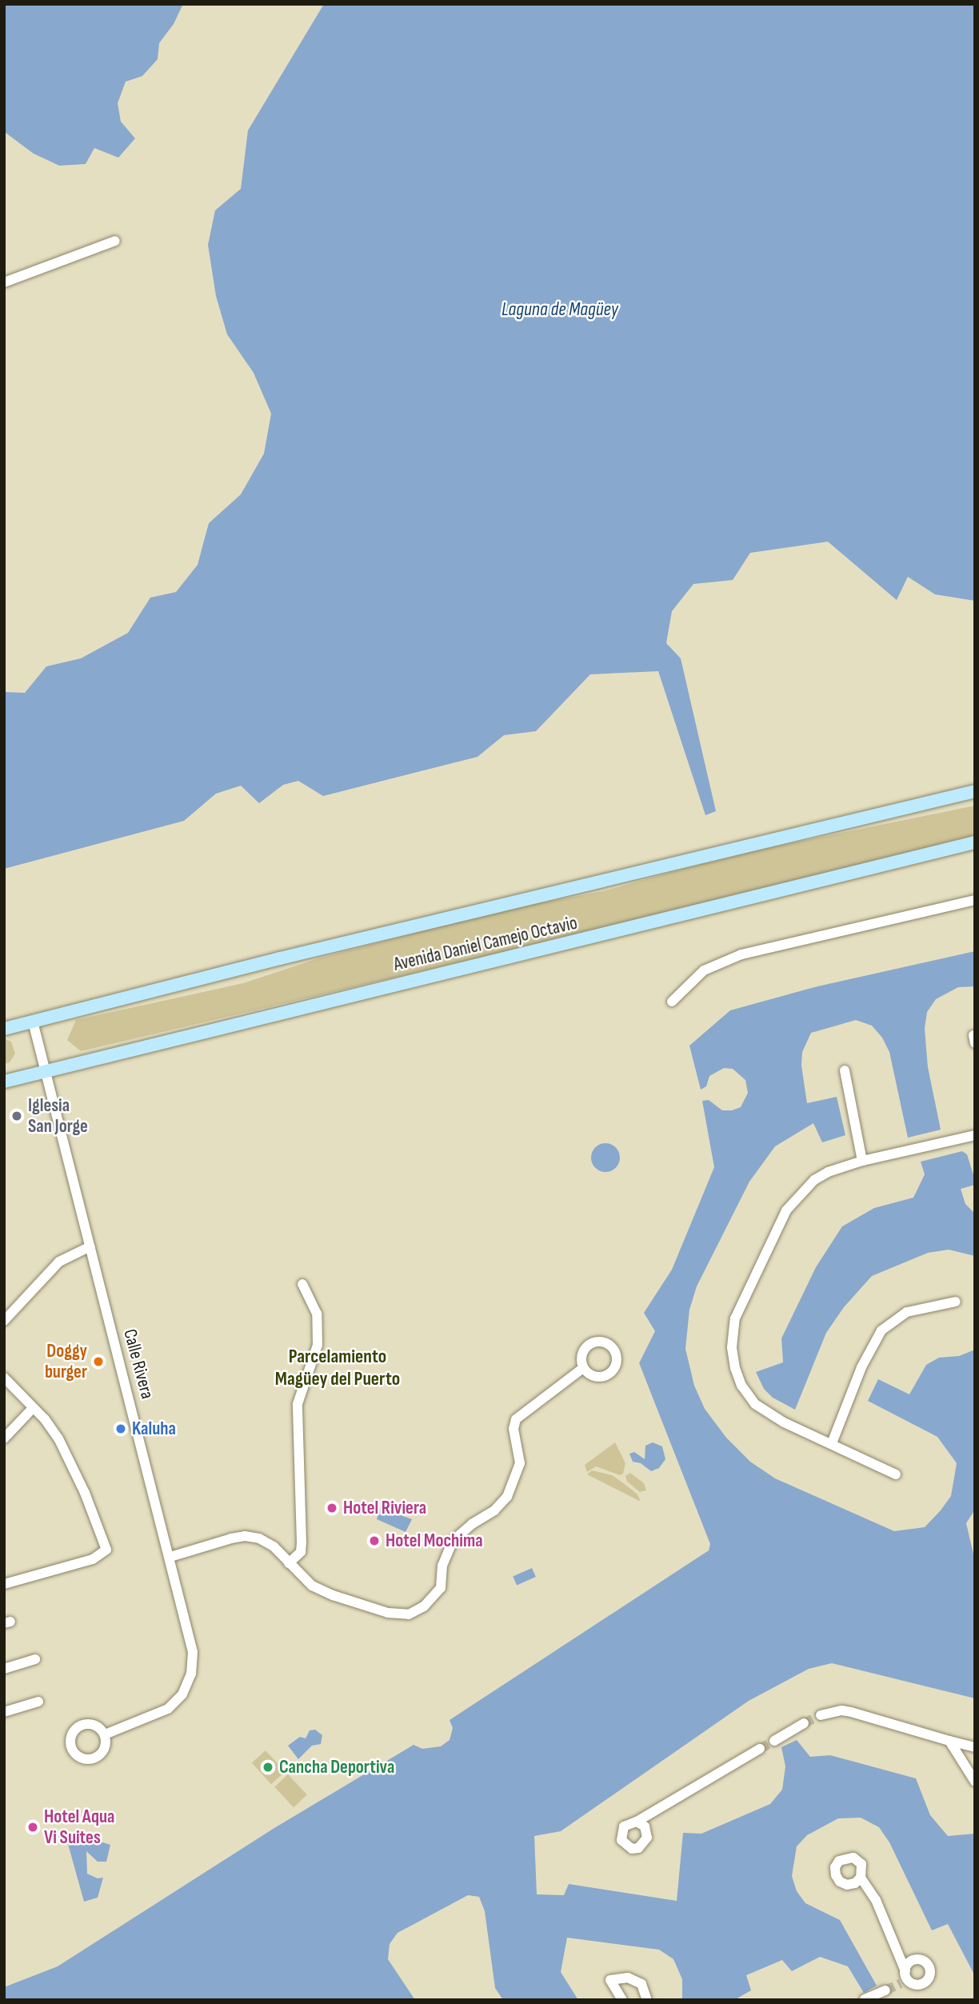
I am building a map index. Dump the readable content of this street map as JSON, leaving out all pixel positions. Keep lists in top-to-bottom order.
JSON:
{
  "streets": {
    "main road": ["Avenida Daniel Camejo Octavio"],
    "street": ["Calle Rivera"]
  },
  "crossings": [
    ["Avenida Daniel Camejo Octavio", "Calle Rivera"]
  ],
  "districts": ["Parcelamiento Magüey del Puerto"],
  "water": ["Laguna de Magüey"],
  "places": [
    "Iglesia San Jorge",
    "Doggy burger",
    "Kaluha",
    "Hotel Riviera",
    "Hotel Mochima",
    "Cancha Deportiva",
    "Hotel Aqua Vi Suites"
  ]
}
